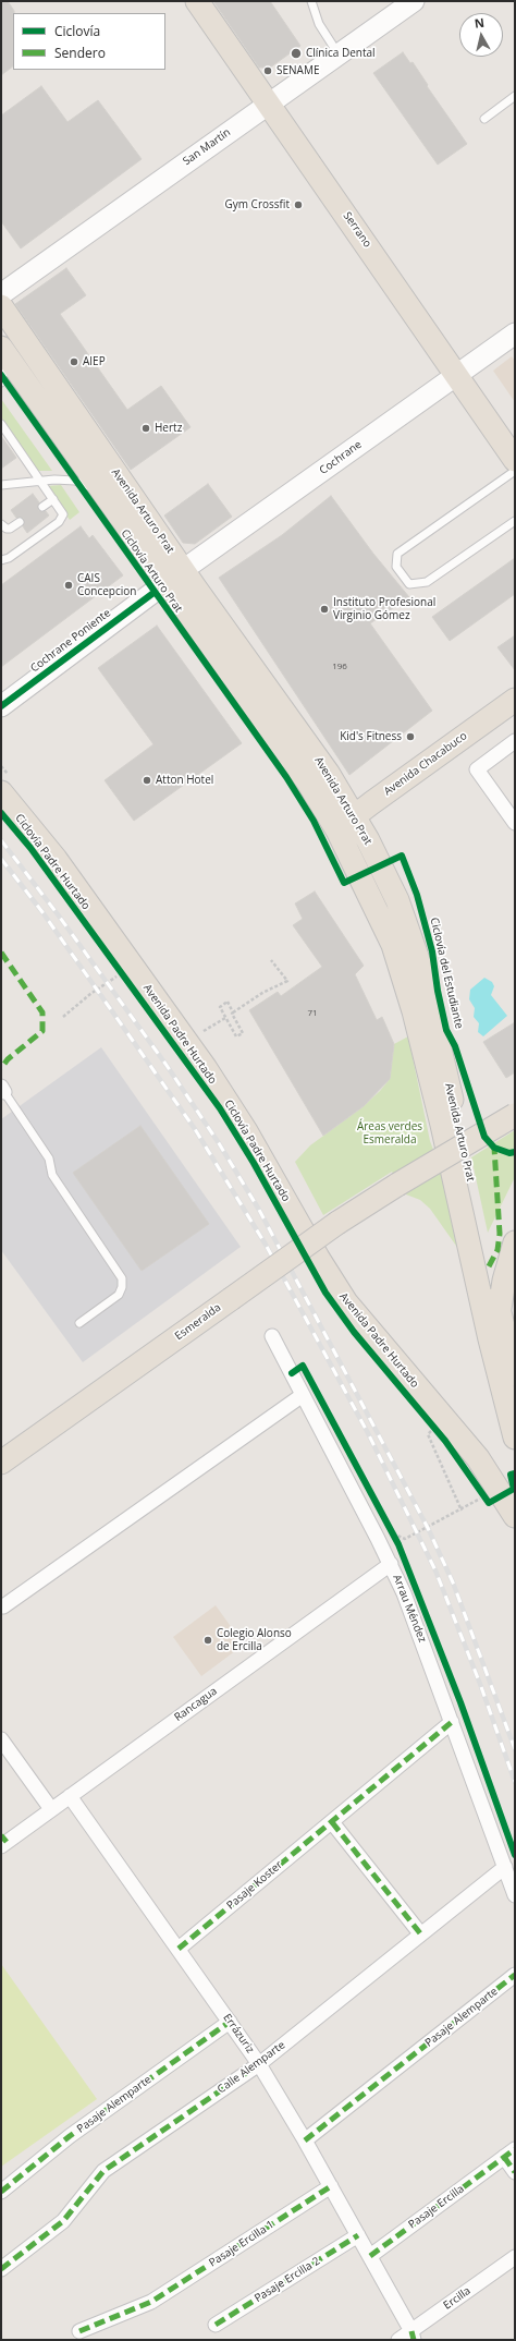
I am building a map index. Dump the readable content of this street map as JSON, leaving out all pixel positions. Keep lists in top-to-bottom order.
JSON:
{
  "streets": {
    "main road": [
      "Serrano",
      "Avenida Arturo Prat",
      "Avenida Chacabuco",
      "Avenida Padre Hurtado",
      "Esmeralda"
    ],
    "street": [
      "San Martín",
      "Cochrane",
      "Cochrane Poniente",
      "Arrau Méndez",
      "Rancagua",
      "Pasaje Koster",
      "Pasaje Alemparte",
      "Errázuriz",
      "Calle Alemparte",
      "Pasaje Ercilla",
      "Pasaje Ercilla 1",
      "Pasaje Ercilla 2",
      "Ercilla"
    ],
    "cycle path": ["Ciclovía Arturo Prat", "Ciclovía Padre Hurtado"]
  },
  "crossings": [
    ["San Martín", "Serrano"],
    ["Serrano", "Cochrane"],
    ["Cochrane", "Avenida Arturo Prat"],
    ["Cochrane", "Cochrane Poniente"],
    ["Avenida Arturo Prat", "Cochrane Poniente"],
    ["Avenida Arturo Prat", "Avenida Chacabuco"],
    ["Arrau Méndez", "Rancagua"],
    ["Arrau Méndez", "Pasaje Koster"],
    ["Arrau Méndez", "Calle Alemparte"],
    ["Rancagua", "Errázuriz"],
    ["Pasaje Koster", "Errázuriz"],
    ["Pasaje Alemparte", "Errázuriz"],
    ["Errázuriz", "Calle Alemparte"],
    ["Errázuriz", "Pasaje Ercilla"],
    ["Errázuriz", "Pasaje Ercilla 1"],
    ["Errázuriz", "Pasaje Ercilla 2"],
    ["Errázuriz", "Ercilla"]
  ],
  "parks": ["Áreas verdes Esmeralda"],
  "places": [
    "Clínica Dental",
    "SENAME",
    "Gym Crossfit",
    "AIEP",
    "Hertz",
    "CAIS Concepcion",
    "Instituto Profesional Virginio Gómez",
    "Kid's Fitness",
    "Atton Hotel",
    "Colegio Alonso de Ercilla"
  ],
  "house_numbers": ["196", "71"],
  "legend": ["Ciclovía", "Sendero"],
  "north": "top"
}
